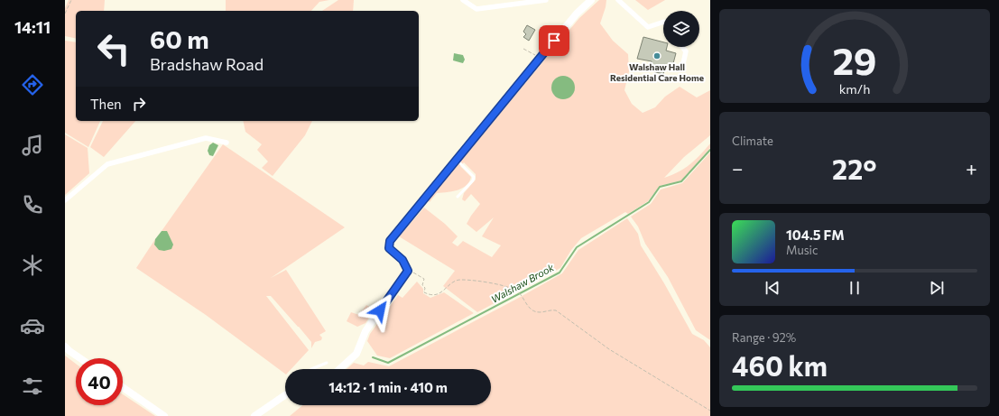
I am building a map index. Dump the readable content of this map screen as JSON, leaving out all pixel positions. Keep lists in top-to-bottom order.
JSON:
{
  "water": ["Walshaw Brook"],
  "places": ["Walshaw Hall Residential Care Home"],
  "page": {
    "tabs": "14:11",
    "turn": ["60 m", "Bradshaw Road"],
    "then": "Then",
    "tile": [
      "Climate",
      ["Range · 92%", "460 km"]
    ],
    "heat": ["−", "22°", "+"],
    "song": ["104.5 FM", "Music"],
    "limit": "40",
    "trip": "14:12 · 1 min · 410 m",
    "gauge": ["29", "km/h"]
  }
}
